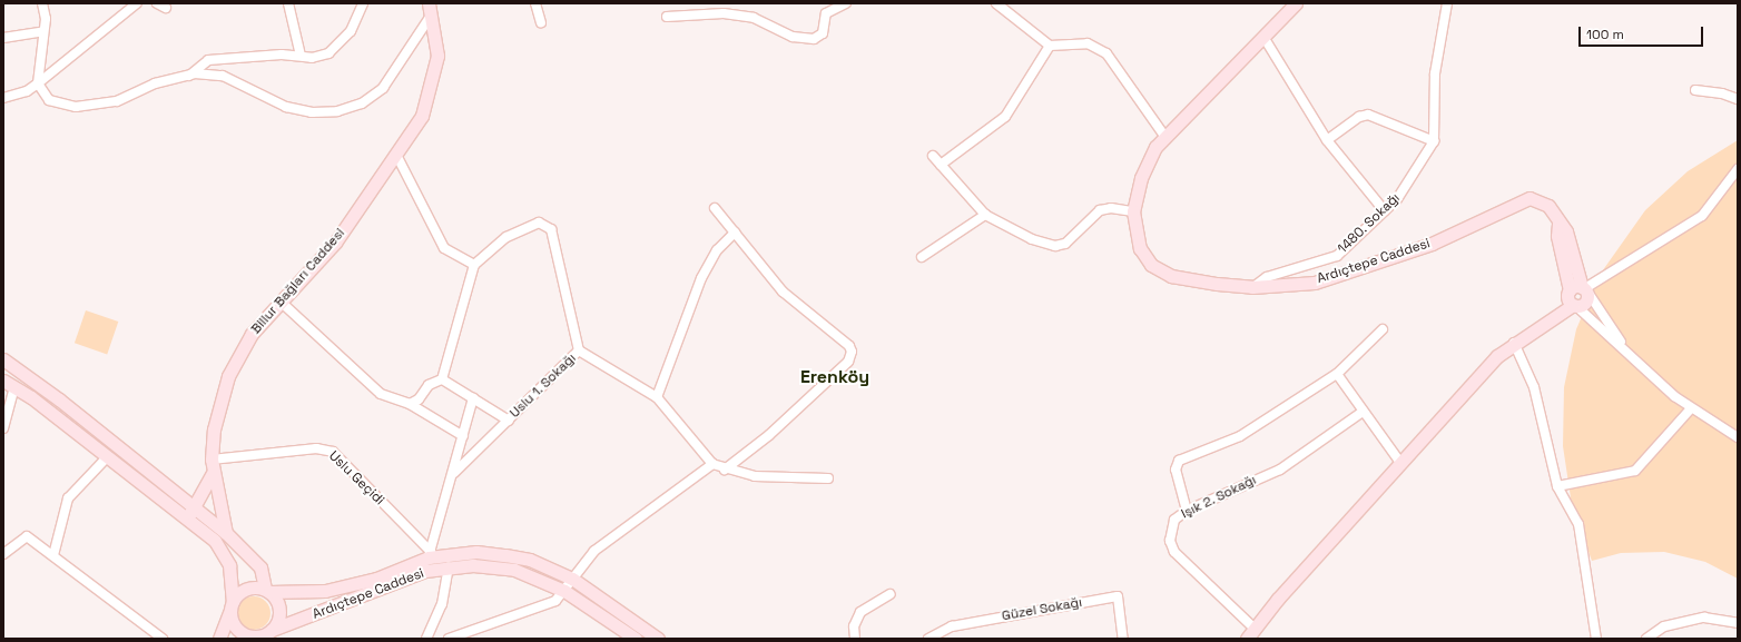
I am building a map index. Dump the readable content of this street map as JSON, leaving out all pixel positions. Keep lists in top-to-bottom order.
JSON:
{
  "streets": {
    "street": [
      "1480. Sokağı",
      "Ardıçtepe Caddesi",
      "Billur Bağları Caddesi",
      "Uslu 1. Sokağı",
      "Uslu Geçidi",
      "Işık 2. Sokağı",
      "Güzel Sokağı"
    ]
  },
  "crossings": [
    ["1480. Sokağı", "Ardıçtepe Caddesi"],
    ["Billur Bağları Caddesi", "Uslu Geçidi"]
  ],
  "districts": ["Erenköy"],
  "scale_bar": "100 m"
}
